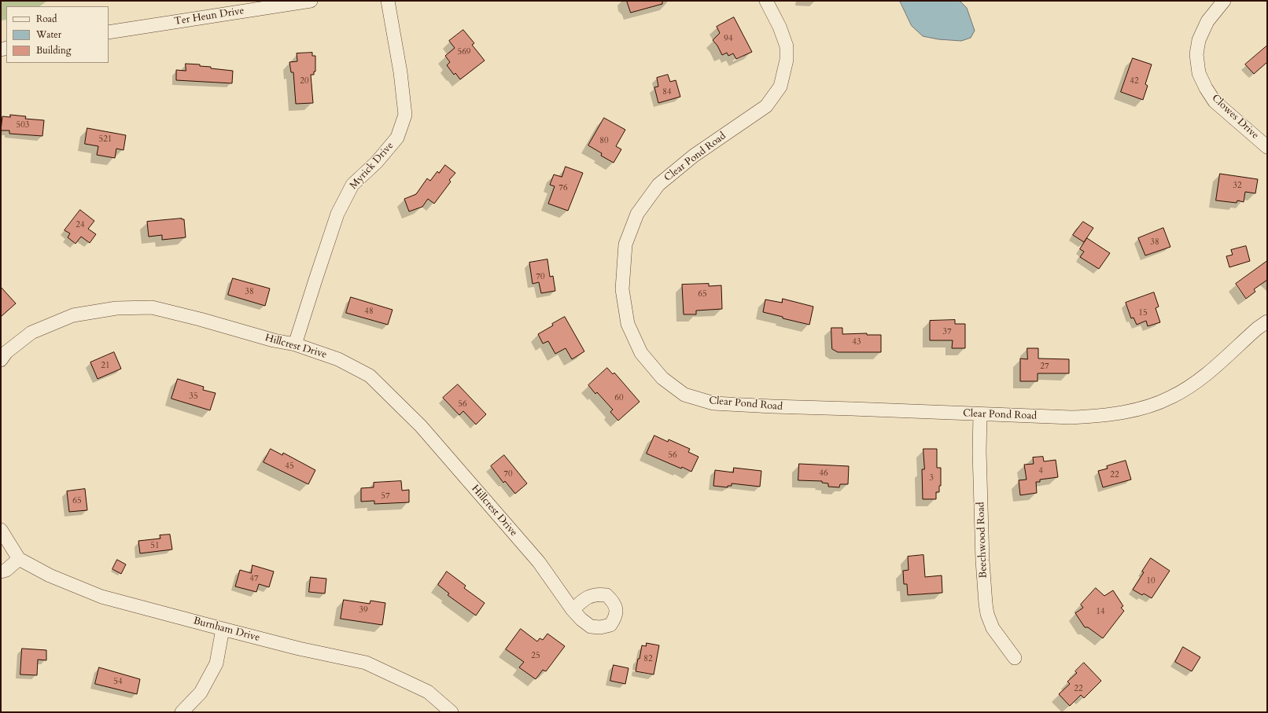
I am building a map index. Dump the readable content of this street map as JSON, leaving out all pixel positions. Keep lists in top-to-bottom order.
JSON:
{
  "streets": {
    "street": [
      "Ter Heun Drive",
      "Clowes Drive",
      "Clear Pond Road",
      "Myrick Drive",
      "Hillcrest Drive",
      "Beechwood Road",
      "Burnham Drive"
    ]
  },
  "crossings": [
    ["Clear Pond Road", "Beechwood Road"],
    ["Myrick Drive", "Hillcrest Drive"]
  ],
  "house_numbers": [
    "94",
    "569",
    "20",
    "42",
    "84",
    "503",
    "521",
    "80",
    "32",
    "76",
    "24",
    "38",
    "70",
    "38",
    "65",
    "48",
    "15",
    "37",
    "43",
    "21",
    "27",
    "35",
    "60",
    "56",
    "56",
    "45",
    "4",
    "46",
    "70",
    "22",
    "3",
    "57",
    "65",
    "51",
    "47",
    "10",
    "39",
    "14",
    "25",
    "82",
    "54",
    "22"
  ],
  "legend": ["Road", "Water", "Building"]
}
